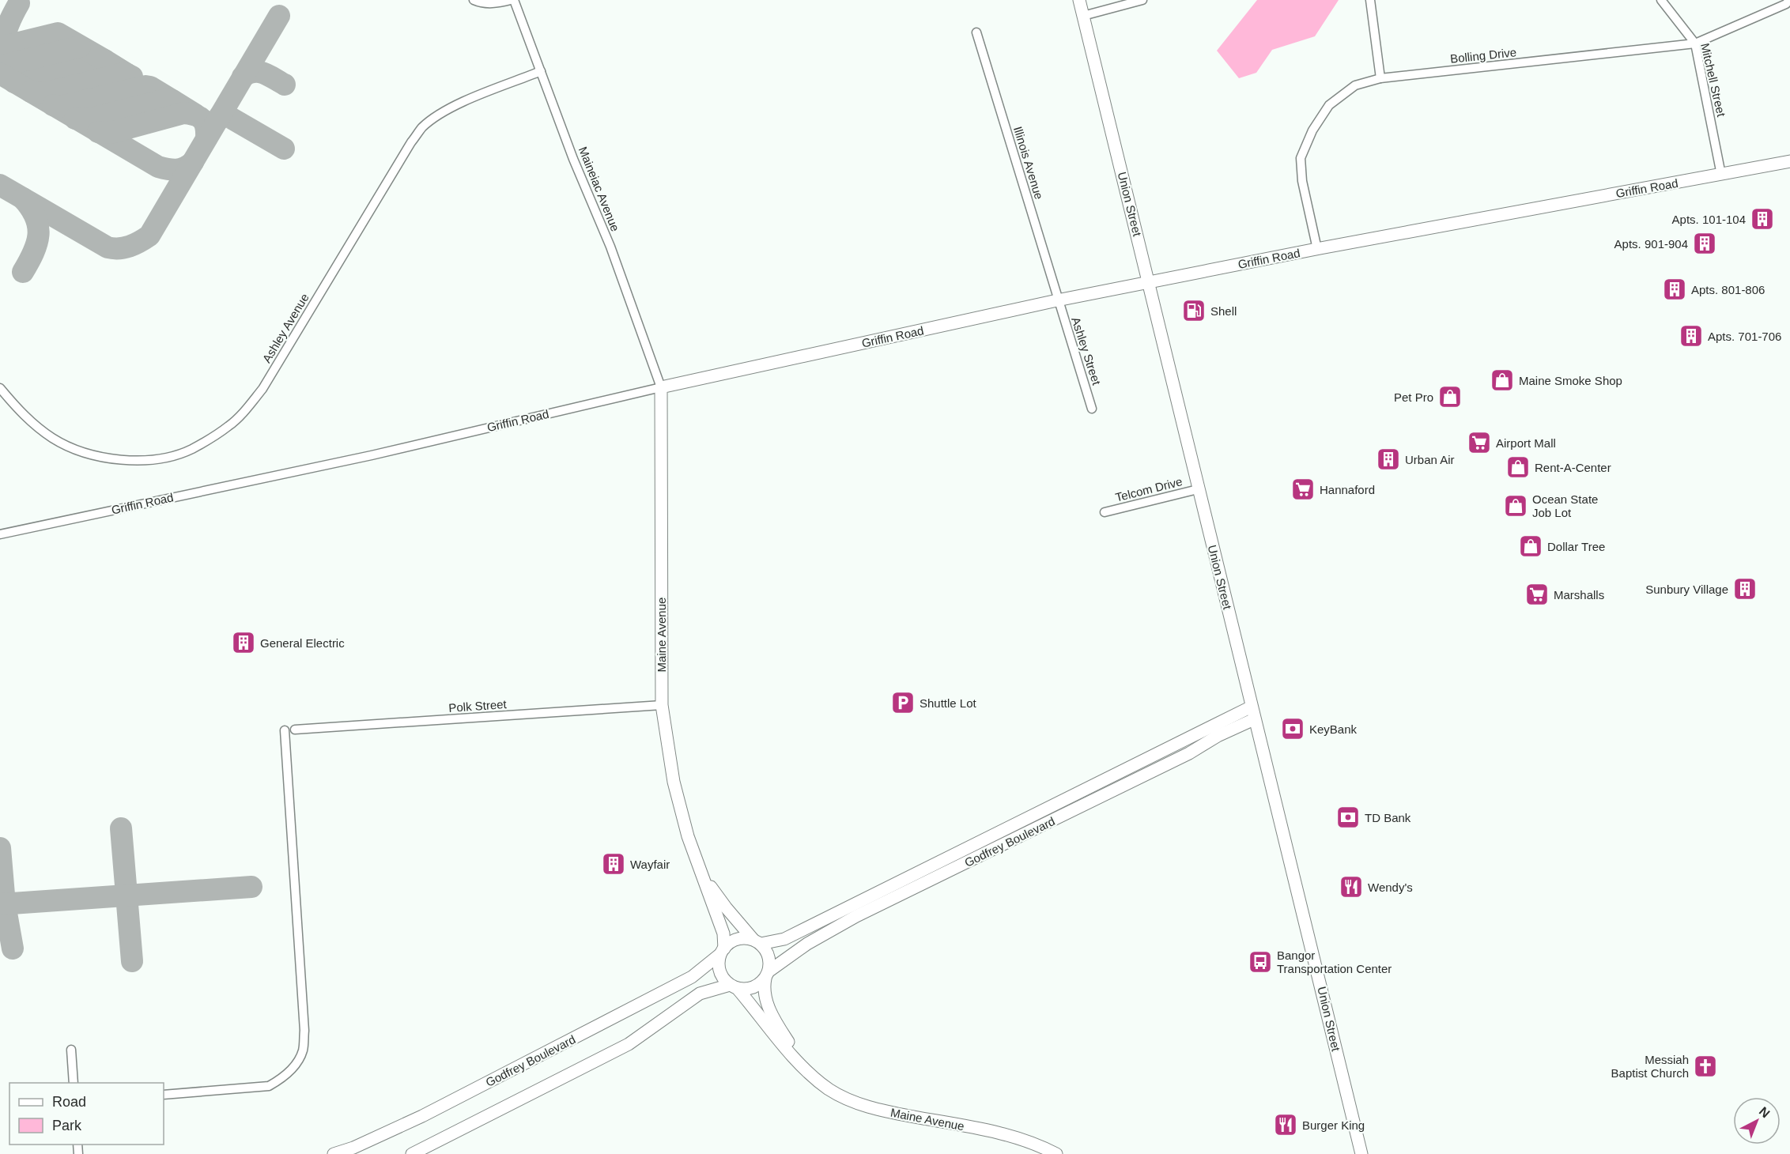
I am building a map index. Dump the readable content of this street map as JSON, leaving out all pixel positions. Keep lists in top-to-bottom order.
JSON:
{
  "streets": {
    "street": [
      "Bolling Drive",
      "Mitchell Street",
      "Illinois Avenue",
      "Griffin Road",
      "Maineiac Avenue",
      "Union Street",
      "Ashley Avenue",
      "Ashley Street",
      "Telcom Drive",
      "Maine Avenue",
      "Polk Street",
      "Godfrey Boulevard"
    ]
  },
  "crossings": [
    ["Bolling Drive", "Mitchell Street"],
    ["Bolling Drive", "Griffin Road"],
    ["Mitchell Street", "Griffin Road"],
    ["Illinois Avenue", "Griffin Road"],
    ["Illinois Avenue", "Ashley Street"],
    ["Griffin Road", "Maineiac Avenue"],
    ["Griffin Road", "Union Street"],
    ["Griffin Road", "Ashley Street"],
    ["Griffin Road", "Maine Avenue"],
    ["Maineiac Avenue", "Ashley Avenue"],
    ["Maineiac Avenue", "Maine Avenue"],
    ["Union Street", "Telcom Drive"],
    ["Union Street", "Godfrey Boulevard"],
    ["Maine Avenue", "Polk Street"],
    ["Maine Avenue", "Godfrey Boulevard"]
  ],
  "places": {
    "building": [
      "Apts. 101-104",
      "Apts. 901-904",
      "Apts. 801-806",
      "Apts. 701-706",
      "Urban Air",
      "Sunbury Village",
      "General Electric",
      "Wayfair"
    ],
    "fuel station": ["Shell"],
    "shop": [
      "Maine Smoke Shop",
      "Pet Pro",
      "Rent-A-Center",
      "Ocean State Job Lot",
      "Dollar Tree"
    ],
    "supermarket": ["Airport Mall", "Hannaford", "Marshalls"],
    "parking": ["Shuttle Lot"],
    "bank": ["KeyBank", "TD Bank"],
    "restaurant": ["Wendy's", "Burger King"],
    "bus stop": ["Bangor Transportation Center"],
    "church": ["Messiah Baptist Church"]
  },
  "legend": ["Road", "Park"],
  "north": "top right"
}
